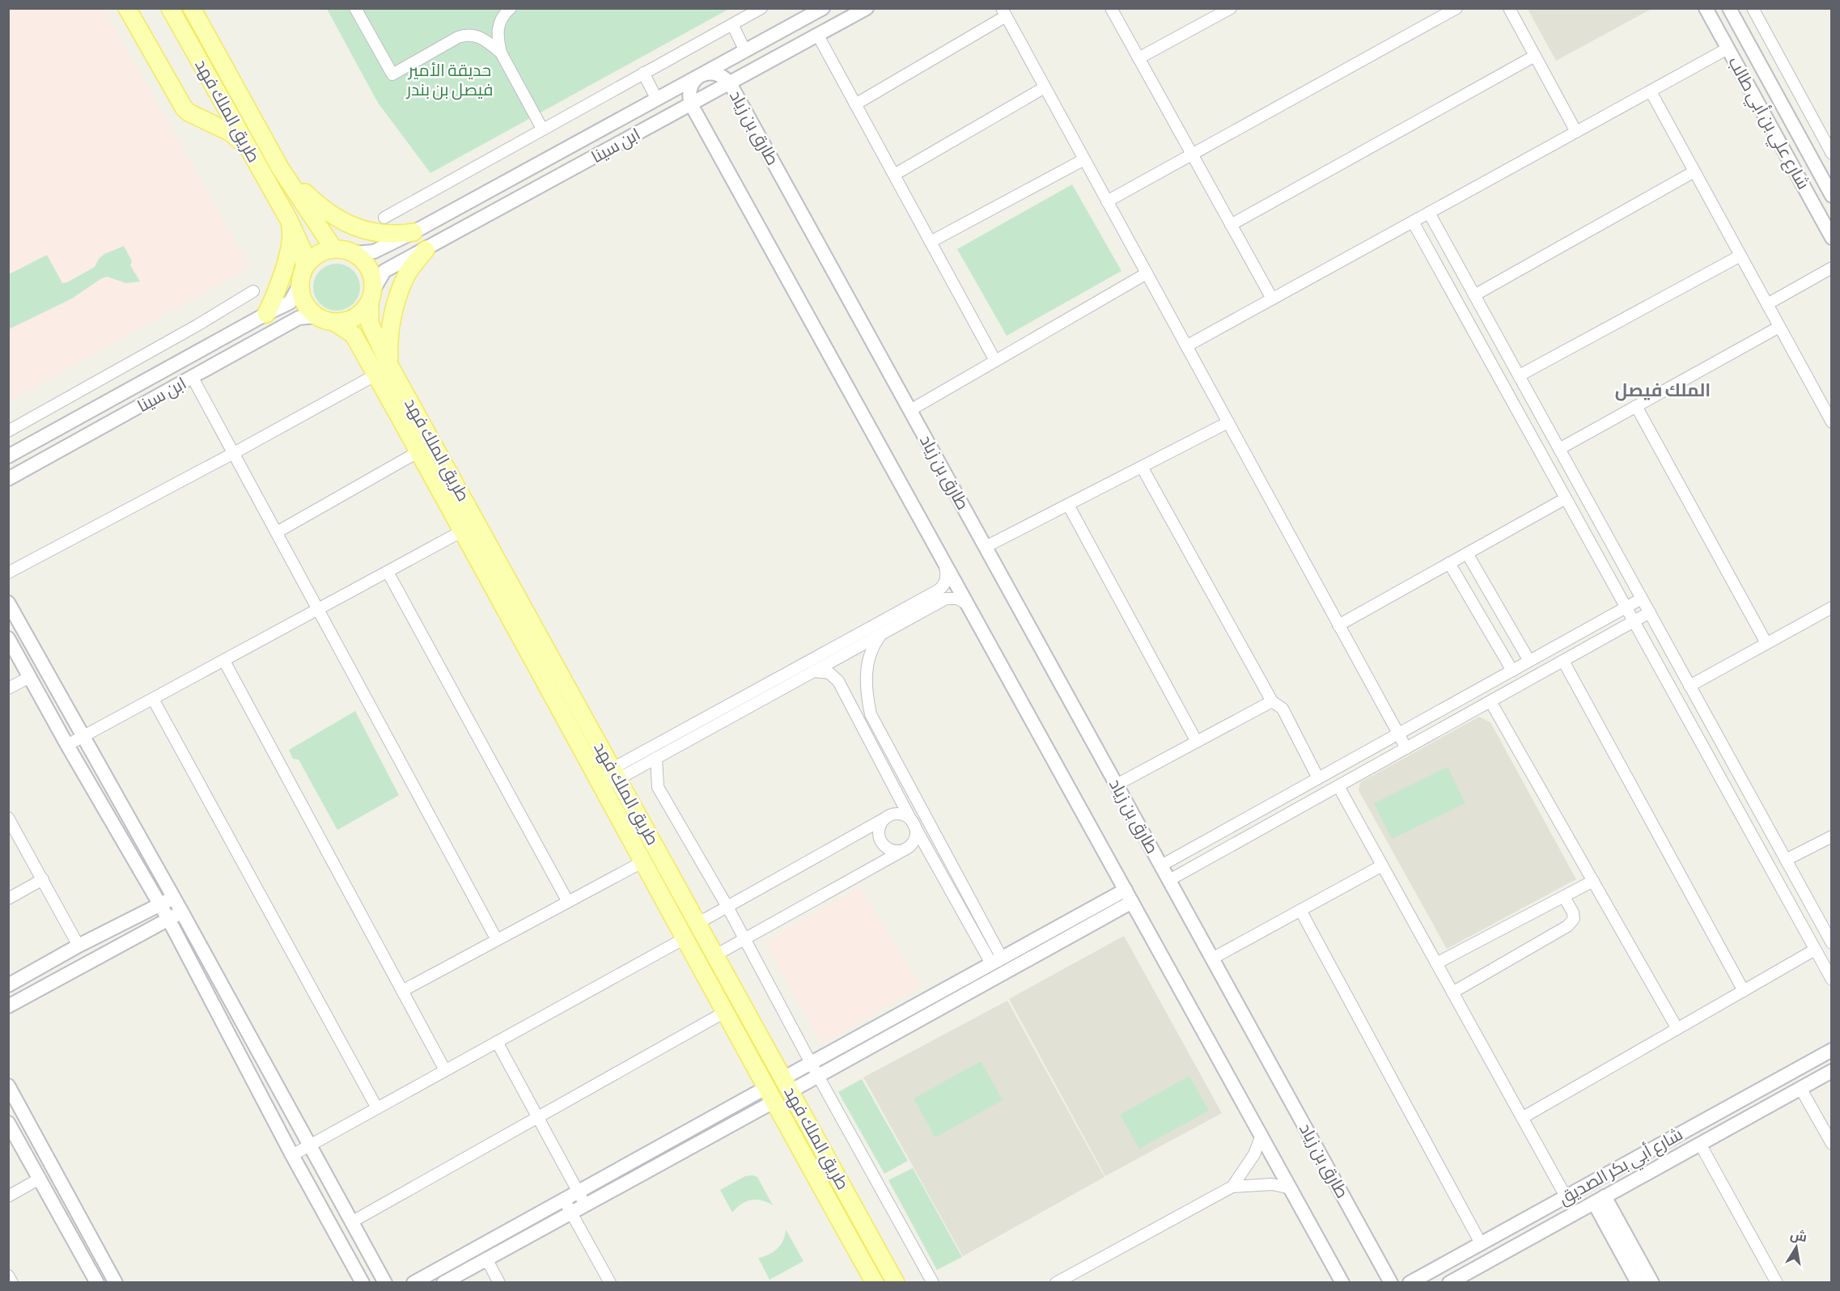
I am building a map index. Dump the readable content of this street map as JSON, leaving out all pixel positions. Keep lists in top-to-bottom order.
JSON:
{
  "streets": {
    "main road": ["طريق الملك فهد"],
    "street": [
      "شارع علي بن أبي طالب",
      "طارق بن زياد",
      "ابن سينا",
      "شارع أبي بكر الصديق"
    ]
  },
  "crossings": [
    ["طريق الملك فهد", "ابن سينا"],
    ["طارق بن زياد", "ابن سينا"]
  ],
  "districts": ["الملك فيصل"],
  "parks": ["حديقة الأمير فيصل بن بندر"],
  "north": "top"
}
